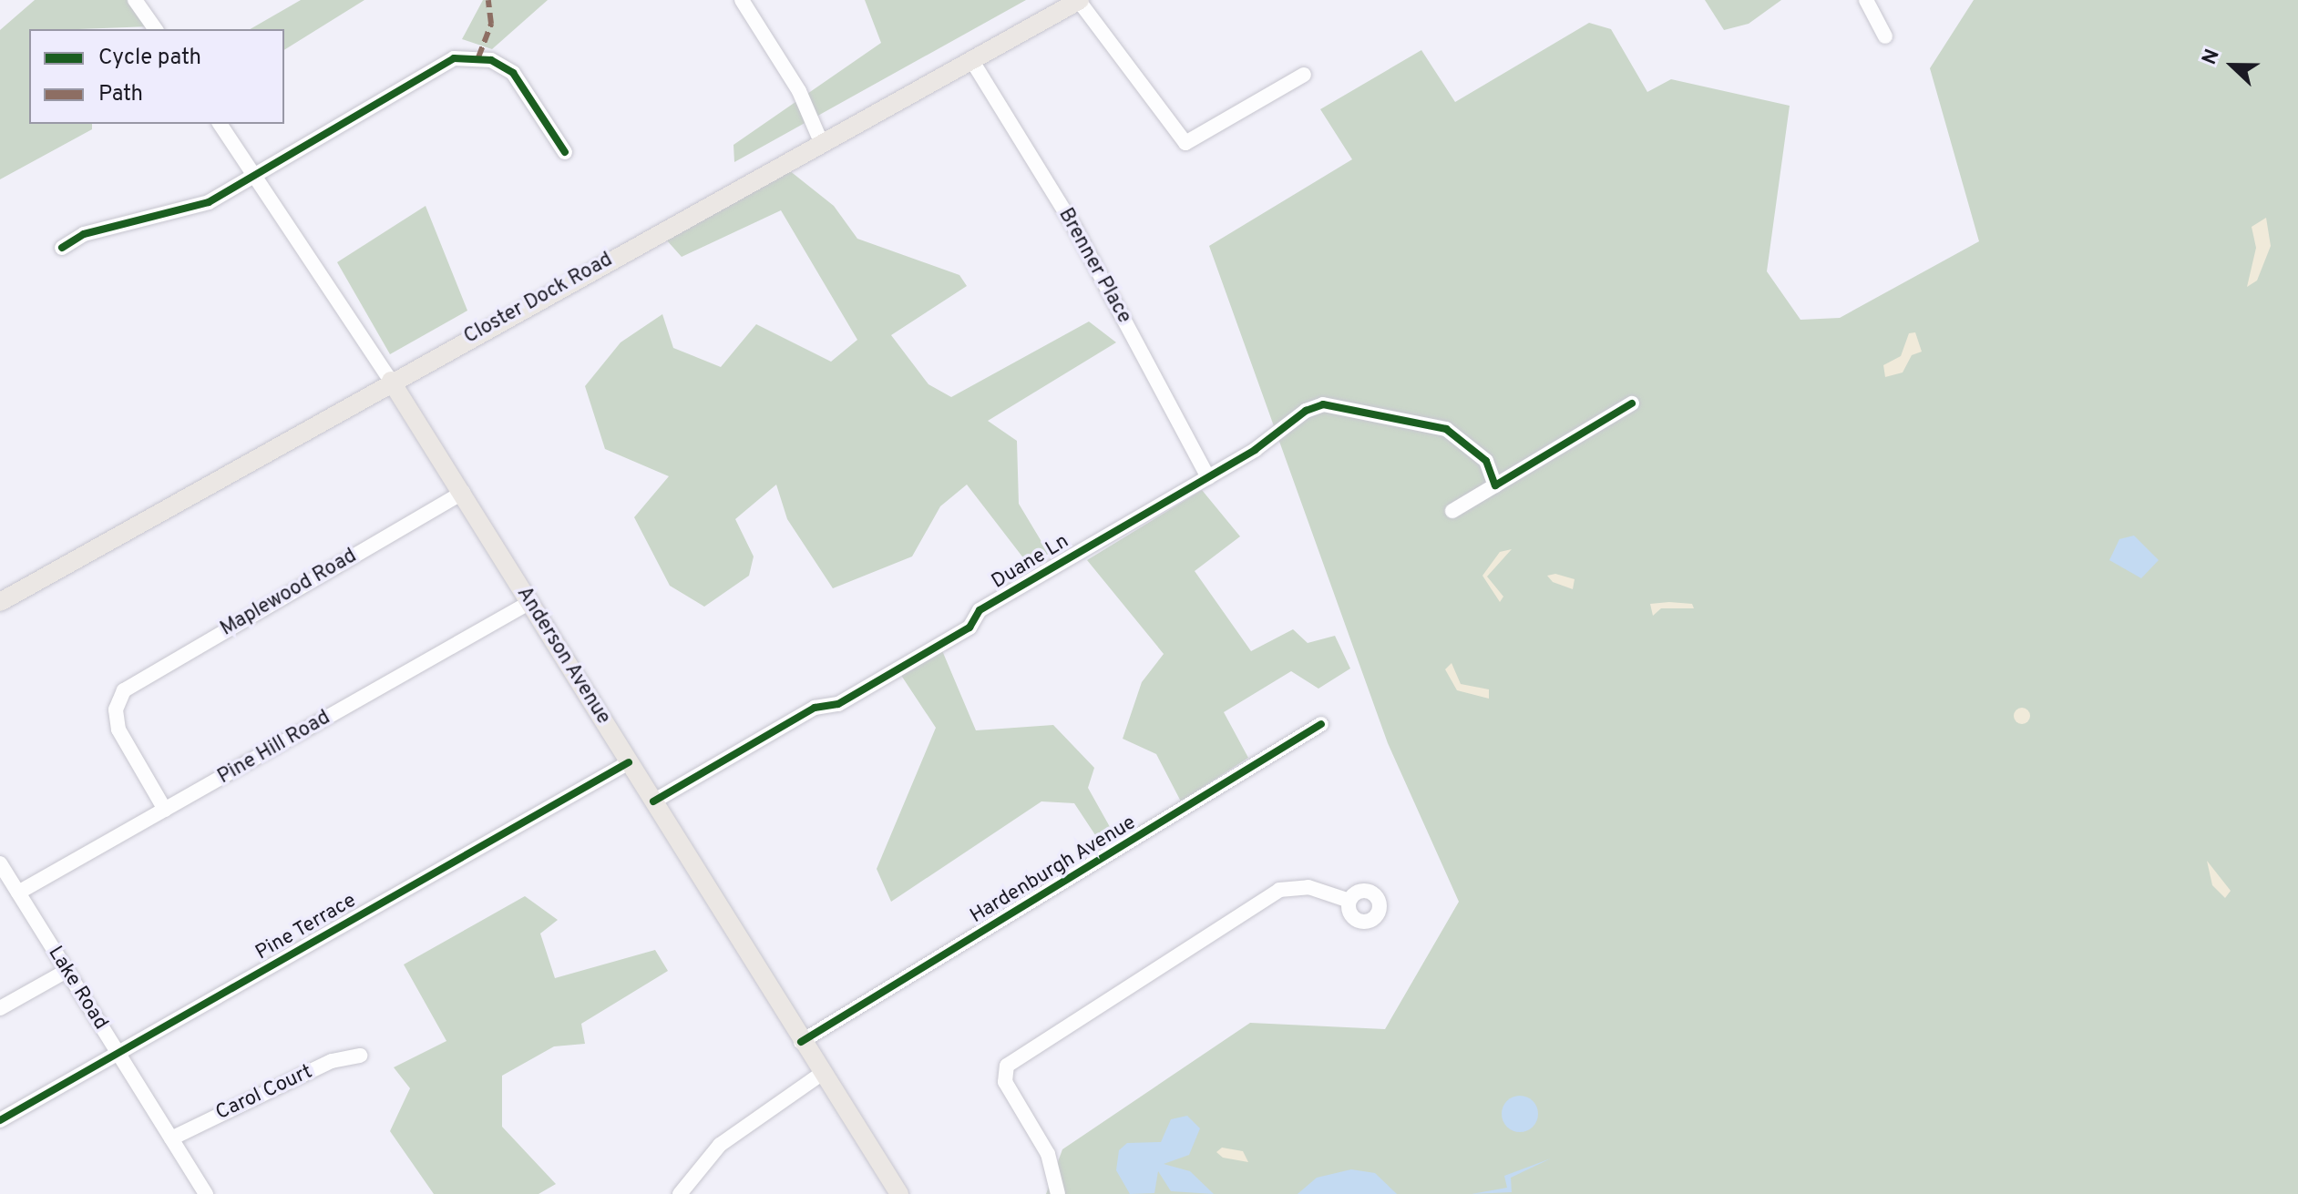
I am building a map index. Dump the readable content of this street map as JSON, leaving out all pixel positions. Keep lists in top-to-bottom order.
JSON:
{
  "streets": {
    "main road": ["Closter Dock Road", "Anderson Avenue"],
    "street": [
      "Brenner Place",
      "Duane Ln",
      "Maplewood Road",
      "Pine Hill Road",
      "Hardenburgh Avenue",
      "Pine Terrace",
      "Lake Road",
      "Carol Court"
    ]
  },
  "crossings": [
    ["Brenner Place", "Closter Dock Road"],
    ["Brenner Place", "Duane Ln"],
    ["Closter Dock Road", "Anderson Avenue"],
    ["Duane Ln", "Anderson Avenue"],
    ["Maplewood Road", "Anderson Avenue"],
    ["Maplewood Road", "Pine Hill Road"],
    ["Anderson Avenue", "Pine Hill Road"],
    ["Anderson Avenue", "Hardenburgh Avenue"],
    ["Anderson Avenue", "Pine Terrace"],
    ["Pine Hill Road", "Lake Road"],
    ["Pine Terrace", "Lake Road"],
    ["Lake Road", "Carol Court"]
  ],
  "legend": ["Cycle path", "Path"],
  "north": "left"
}
